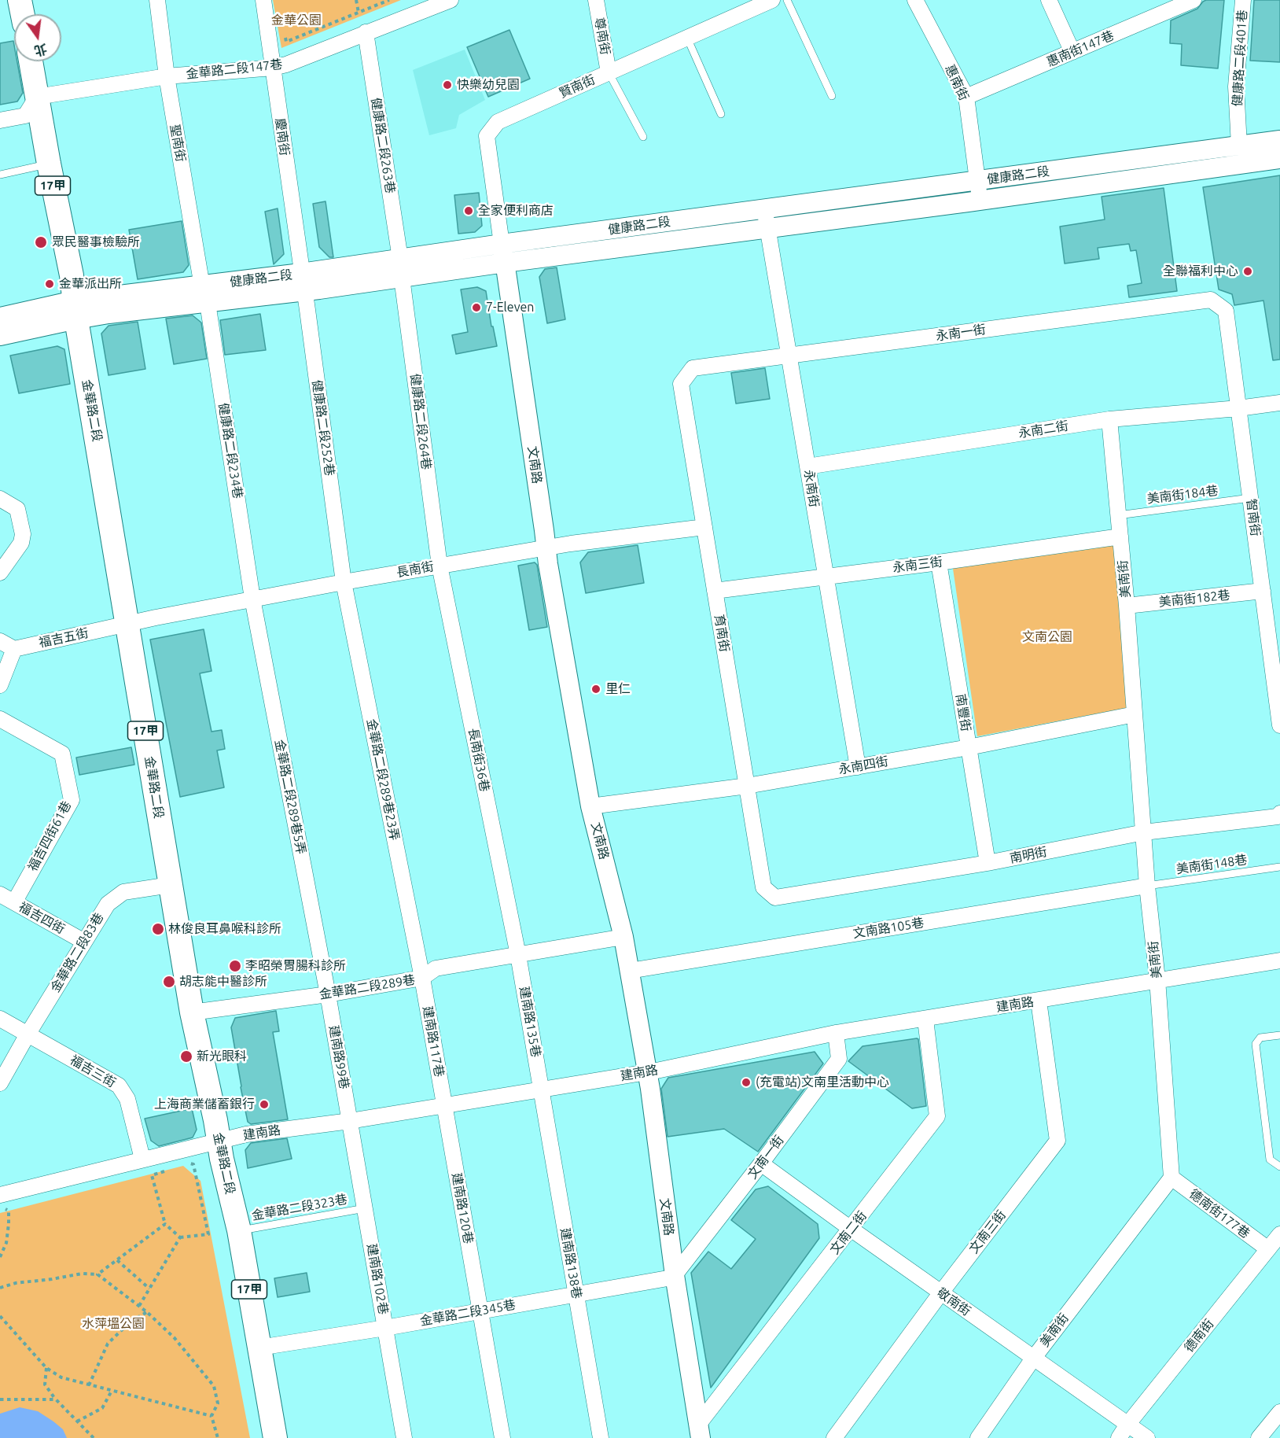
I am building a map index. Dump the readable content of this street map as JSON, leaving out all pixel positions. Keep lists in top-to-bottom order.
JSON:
{
  "streets": {
    "main road": ["17甲", "金華路二段"],
    "street": [
      "尊南街",
      "惠南街147巷",
      "健康路二段401巷",
      "金華路二段147巷",
      "惠南街",
      "賢南街",
      "慶南街",
      "聖南街",
      "健康路二段263巷",
      "健康路二段",
      "永南一街",
      "健康路二段264巷",
      "健康路二段252巷",
      "永南二街",
      "健康路二段234巷",
      "文南路",
      "永南街",
      "智南街",
      "永南三街",
      "長南街",
      "美南街",
      "美南街182巷",
      "育南街",
      "福吉五街",
      "南豐街",
      "長南街36巷",
      "永南四街",
      "金華路二段289巷23弄",
      "金華路二段289巷5弄",
      "福吉四街61巷",
      "南明街",
      "福吉四街",
      "文南路105巷",
      "金華路二段83巷",
      "金華路二段289巷",
      "建南路",
      "建南路135巷",
      "建南路117巷",
      "建南路99巷",
      "福吉三街",
      "文南一街",
      "建南路120巷",
      "德南街177巷",
      "文南三街",
      "文南二街",
      "建南路138巷",
      "建南路102巷",
      "敬南街",
      "金華路二段345巷",
      "德南街"
    ],
    "lane": ["美南街184巷", "美南街148巷", "金華路二段323巷"]
  },
  "crossings": [
    ["尊南街", "賢南街"],
    ["惠南街147巷", "惠南街"],
    ["健康路二段401巷", "健康路二段"],
    ["金華路二段147巷", "慶南街"],
    ["金華路二段147巷", "聖南街"],
    ["金華路二段147巷", "健康路二段263巷"],
    ["金華路二段147巷", "金華路二段"],
    ["惠南街", "健康路二段"],
    ["賢南街", "健康路二段"],
    ["賢南街", "文南路"],
    ["慶南街", "健康路二段"],
    ["慶南街", "健康路二段252巷"],
    ["聖南街", "健康路二段"],
    ["聖南街", "健康路二段234巷"],
    ["健康路二段263巷", "健康路二段"],
    ["健康路二段", "金華路二段"],
    ["健康路二段", "健康路二段264巷"],
    ["健康路二段", "健康路二段252巷"],
    ["健康路二段", "健康路二段234巷"],
    ["健康路二段", "文南路"],
    ["健康路二段", "永南街"],
    ["永南一街", "永南街"],
    ["永南一街", "智南街"],
    ["永南一街", "育南街"],
    ["金華路二段", "長南街"],
    ["金華路二段", "福吉五街"],
    ["金華路二段", "金華路二段83巷"],
    ["金華路二段", "金華路二段289巷"],
    ["金華路二段", "建南路"],
    ["金華路二段", "金華路二段323巷"],
    ["金華路二段", "金華路二段345巷"],
    ["健康路二段264巷", "長南街"],
    ["健康路二段264巷", "長南街36巷"],
    ["健康路二段252巷", "長南街"],
    ["健康路二段252巷", "金華路二段289巷23弄"],
    ["永南二街", "永南街"],
    ["永南二街", "智南街"],
    ["永南二街", "美南街"],
    ["健康路二段234巷", "長南街"],
    ["健康路二段234巷", "金華路二段289巷5弄"],
    ["文南路", "長南街"],
    ["文南路", "永南四街"],
    ["文南路", "文南路105巷"],
    ["文南路", "金華路二段289巷"],
    ["文南路", "建南路"],
    ["文南路", "文南一街"],
    ["文南路", "文南二街"],
    ["文南路", "金華路二段345巷"],
    ["永南街", "永南三街"],
    ["永南街", "永南四街"],
    ["美南街184巷", "智南街"],
    ["美南街184巷", "美南街"],
    ["智南街", "美南街182巷"],
    ["永南三街", "美南街"],
    ["永南三街", "育南街"],
    ["永南三街", "南豐街"],
    ["長南街", "育南街"],
    ["長南街", "福吉五街"],
    ["長南街", "長南街36巷"],
    ["長南街", "金華路二段289巷23弄"],
    ["長南街", "金華路二段289巷5弄"],
    ["美南街", "美南街182巷"],
    ["美南街", "永南四街"],
    ["美南街", "南明街"],
    ["美南街", "美南街148巷"],
    ["美南街", "文南路105巷"],
    ["美南街", "建南路"],
    ["美南街", "德南街177巷"],
    ["美南街", "敬南街"],
    ["育南街", "永南四街"],
    ["育南街", "南明街"],
    ["南豐街", "永南四街"],
    ["南豐街", "南明街"],
    ["長南街36巷", "金華路二段289巷"],
    ["長南街36巷", "建南路135巷"],
    ["金華路二段289巷23弄", "金華路二段289巷"],
    ["金華路二段289巷23弄", "建南路117巷"],
    ["金華路二段289巷5弄", "金華路二段289巷"],
    ["金華路二段289巷5弄", "建南路99巷"],
    ["福吉四街61巷", "福吉四街"],
    ["美南街148巷", "文南路105巷"],
    ["福吉四街", "金華路二段83巷"],
    ["金華路二段83巷", "福吉三街"],
    ["金華路二段289巷", "建南路135巷"],
    ["金華路二段289巷", "建南路117巷"],
    ["金華路二段289巷", "建南路99巷"],
    ["建南路", "建南路135巷"],
    ["建南路", "建南路117巷"],
    ["建南路", "建南路99巷"],
    ["建南路", "福吉三街"],
    ["建南路", "文南一街"],
    ["建南路", "建南路120巷"],
    ["建南路", "文南三街"],
    ["建南路", "文南二街"],
    ["建南路", "建南路138巷"],
    ["建南路", "建南路102巷"],
    ["建南路135巷", "建南路138巷"],
    ["建南路117巷", "建南路120巷"],
    ["建南路99巷", "建南路102巷"],
    ["文南一街", "敬南街"],
    ["文南一街", "金華路二段345巷"],
    ["金華路二段323巷", "建南路102巷"],
    ["建南路120巷", "金華路二段345巷"],
    ["德南街177巷", "德南街"],
    ["文南三街", "敬南街"],
    ["文南二街", "敬南街"],
    ["建南路138巷", "金華路二段345巷"],
    ["建南路102巷", "金華路二段345巷"],
    ["敬南街", "德南街"]
  ],
  "parks": ["金華公園", "文南公園", "水萍塭公園"],
  "places": [
    "快樂幼兒園",
    "全家便利商店",
    "眾民醫事檢驗所",
    "全聯福利中心",
    "金華派出所",
    "7-Eleven",
    "里仁",
    "林俊良耳鼻喉科診所",
    "李昭榮胃腸科診所",
    "胡志能中醫診所",
    "新光眼科",
    "(充電站)文南里活動中心",
    "上海商業儲蓄銀行"
  ],
  "north": "bottom"
}
